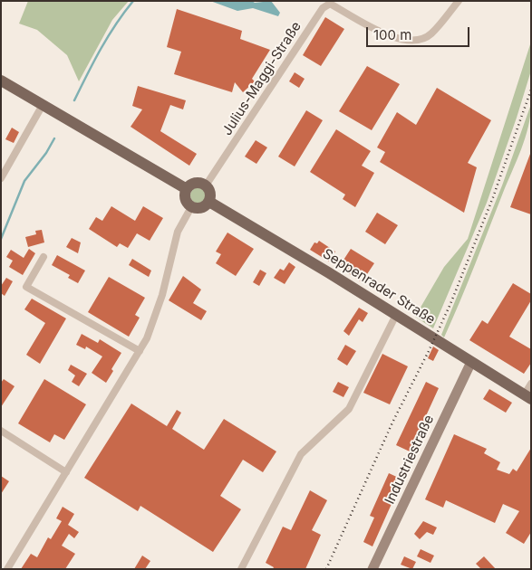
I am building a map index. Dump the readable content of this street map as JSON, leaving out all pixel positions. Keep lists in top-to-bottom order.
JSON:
{
  "streets": {
    "main road": ["Seppenrader Straße"],
    "street": ["Julius-Maggi-Straße", "Industriestraße"]
  },
  "crossings": [
    ["Julius-Maggi-Straße", "Seppenrader Straße"],
    ["Seppenrader Straße", "Industriestraße"]
  ],
  "scale_bar": "100 m"
}
